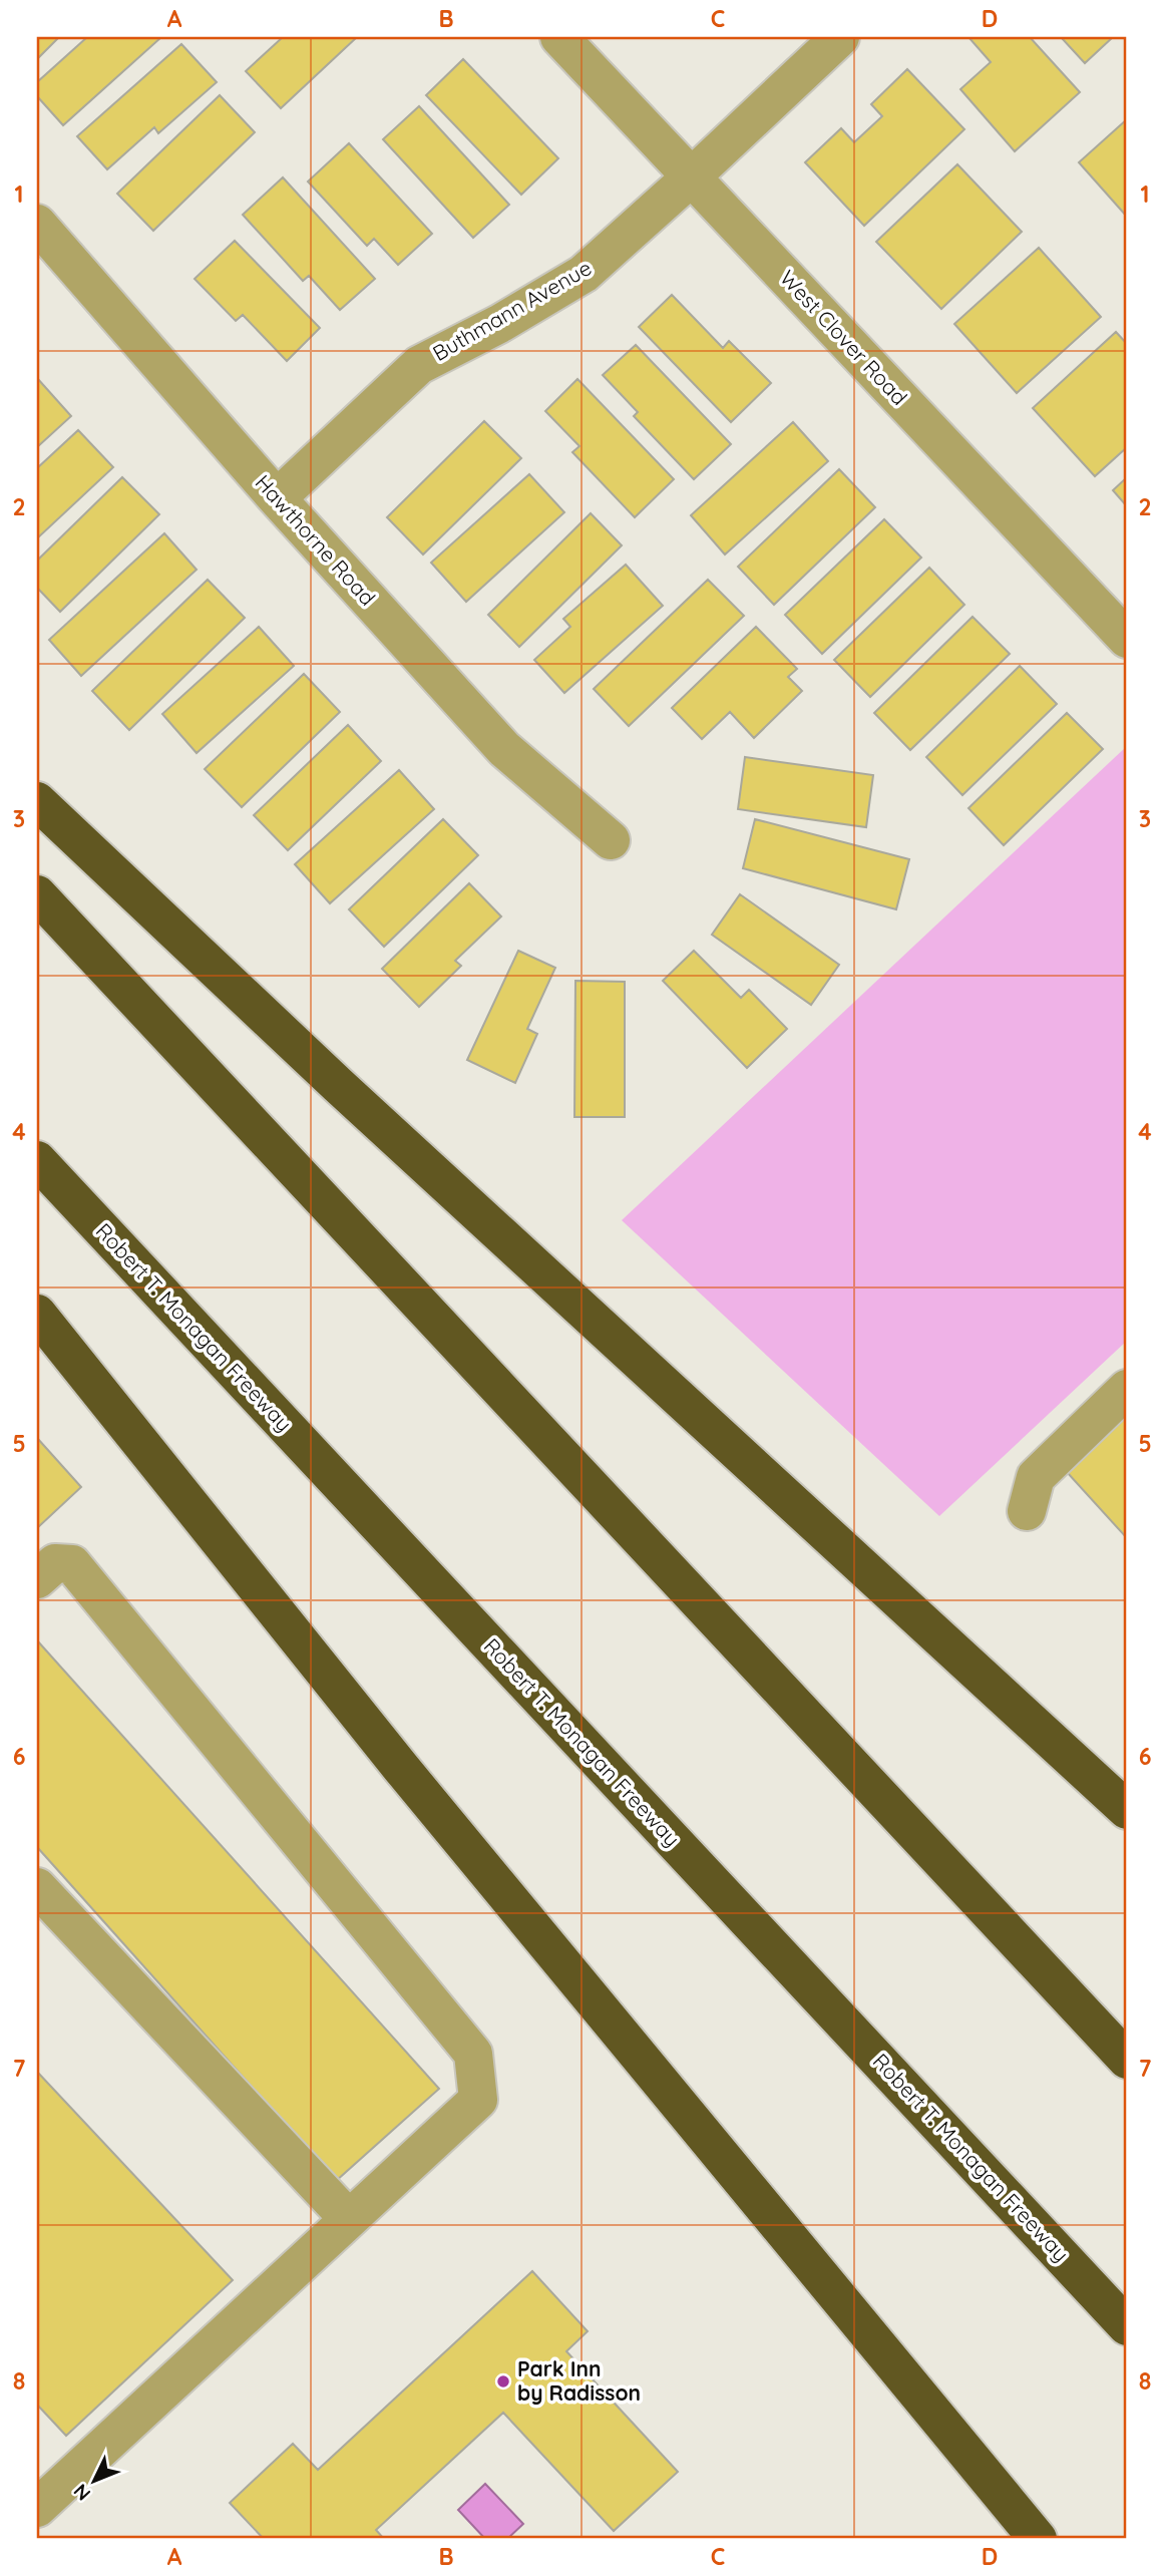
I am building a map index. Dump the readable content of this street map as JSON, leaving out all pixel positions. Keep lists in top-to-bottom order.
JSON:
{
  "streets": {
    "highway": ["Robert T. Monagan Freeway"],
    "street": ["Buthmann Avenue", "West Clover Road", "Hawthorne Road"]
  },
  "crossings": [
    ["Buthmann Avenue", "West Clover Road"],
    ["Buthmann Avenue", "Hawthorne Road"]
  ],
  "places": ["Park Inn by Radisson"],
  "north": "bottom left",
  "grid": {
    "columns": [
      "A",
      "B",
      "C",
      "D"
    ],
    "rows": [
      "1",
      "2",
      "3",
      "4",
      "5",
      "6",
      "7",
      "8"
    ]
  }
}
